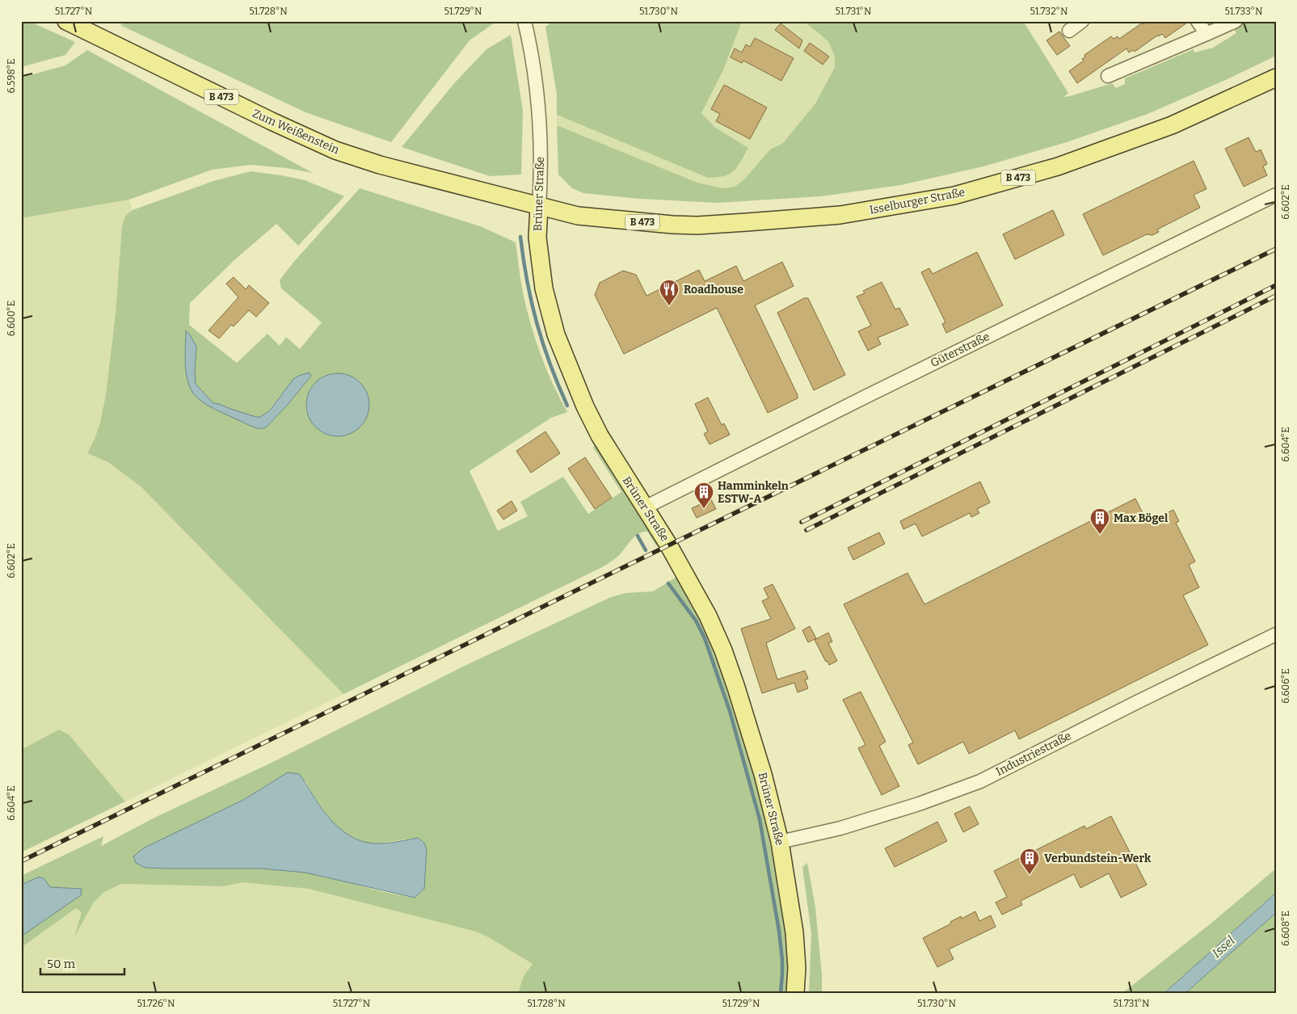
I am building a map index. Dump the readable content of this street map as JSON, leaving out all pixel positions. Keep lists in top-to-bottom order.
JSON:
{
  "streets": {
    "main road": [
      "B 473",
      "Zum Weißenstein",
      "Brüner Straße",
      "Isselburger Straße"
    ],
    "street": ["Güterstraße", "Industriestraße"]
  },
  "crossings": [
    ["Zum Weißenstein", "Brüner Straße"],
    ["Zum Weißenstein", "Isselburger Straße"],
    ["Brüner Straße", "Isselburger Straße"],
    ["Brüner Straße", "Güterstraße"],
    ["Brüner Straße", "Industriestraße"]
  ],
  "water": ["Issel"],
  "places": {
    "restaurant": ["Roadhouse"],
    "building": ["Hamminkeln ESTW-A", "Max Bögel", "Verbundstein-Werk"]
  },
  "scale_bar": "50 m",
  "coordinates": [
    "51.727°N",
    "51.728°N",
    "51.729°N",
    "51.730°N",
    "51.731°N",
    "51.732°N",
    "51.733°N",
    "6.598°E",
    "6.602°E",
    "6.600°E",
    "6.604°E",
    "6.606°E",
    "6.608°E",
    "51.726°N"
  ]
}
